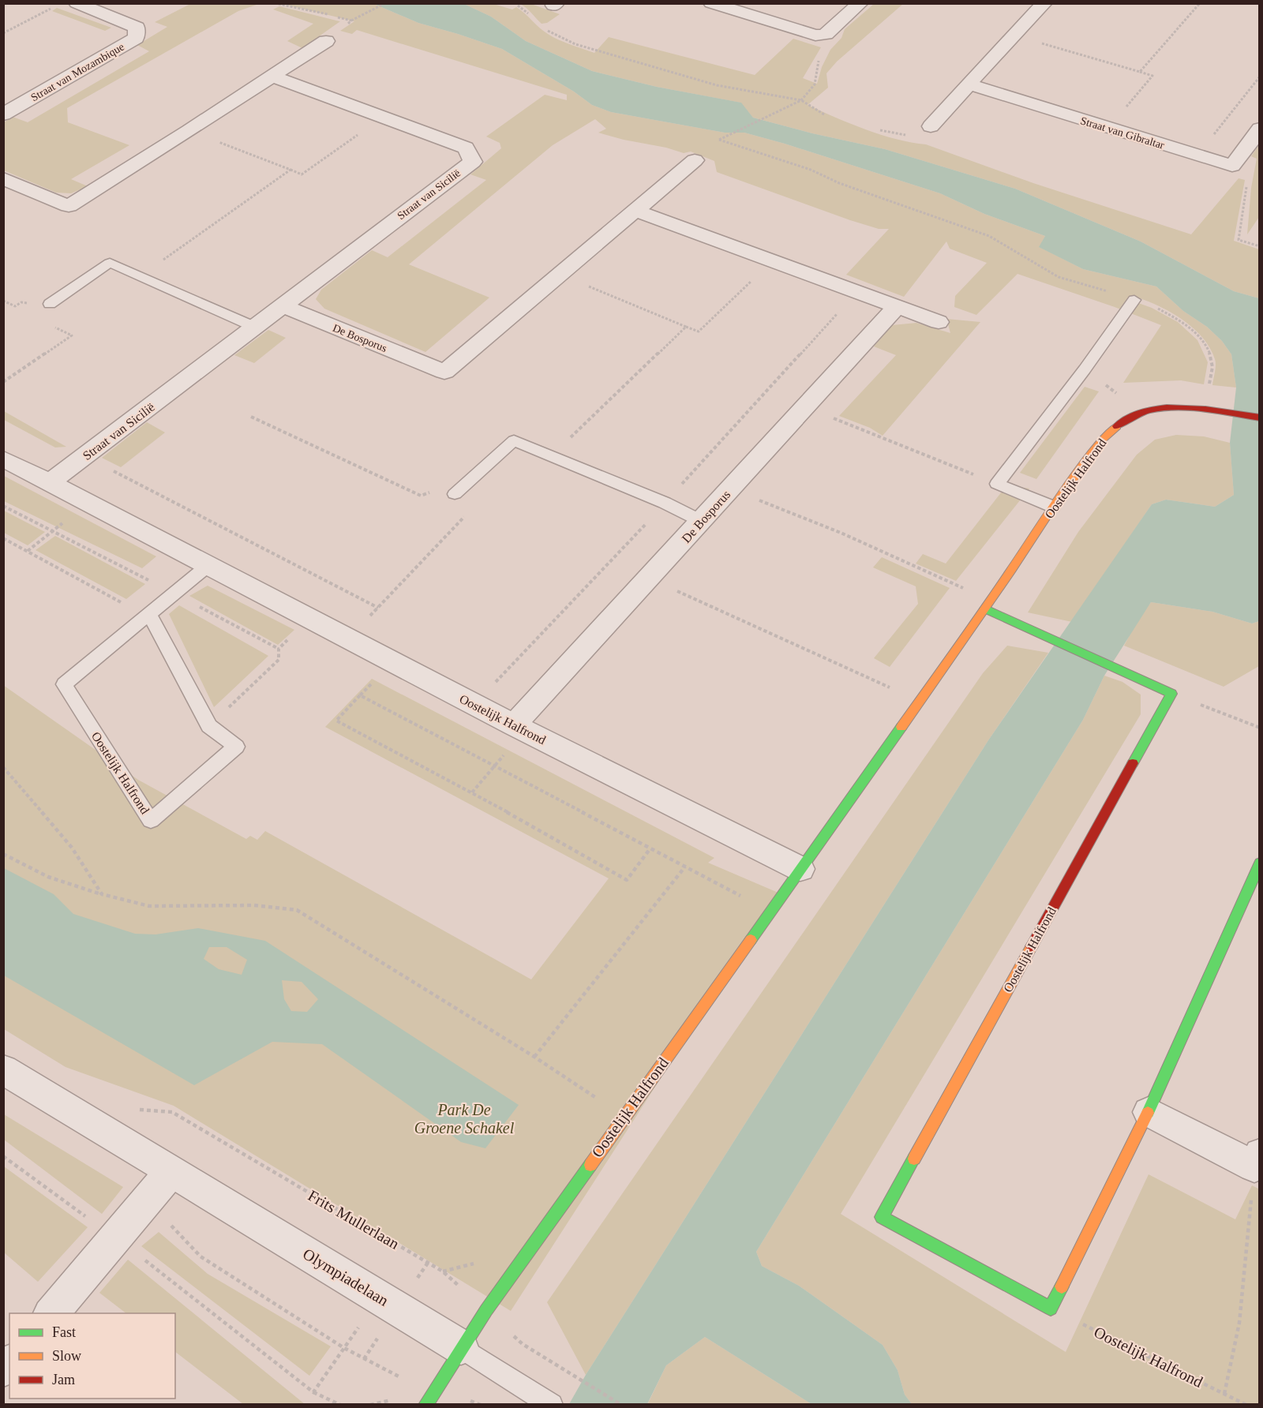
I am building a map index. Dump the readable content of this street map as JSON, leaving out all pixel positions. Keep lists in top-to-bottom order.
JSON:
{
  "streets": {
    "street": [
      "Straat van Mozambique",
      "Straat van Gibraltar",
      "Straat van Sicilië",
      "De Bosporus",
      "Oostelijk Halfrond",
      "Olympiadelaan"
    ],
    "path": ["Frits Mullerlaan"]
  },
  "crossings": [
    ["Straat van Sicilië", "De Bosporus"],
    ["Straat van Sicilië", "Oostelijk Halfrond"],
    ["De Bosporus", "Oostelijk Halfrond"],
    ["Oostelijk Halfrond", "Frits Mullerlaan"],
    ["Oostelijk Halfrond", "Olympiadelaan"]
  ],
  "parks": ["Park De Groene Schakel"],
  "legend": ["Fast", "Slow", "Jam"]
}
